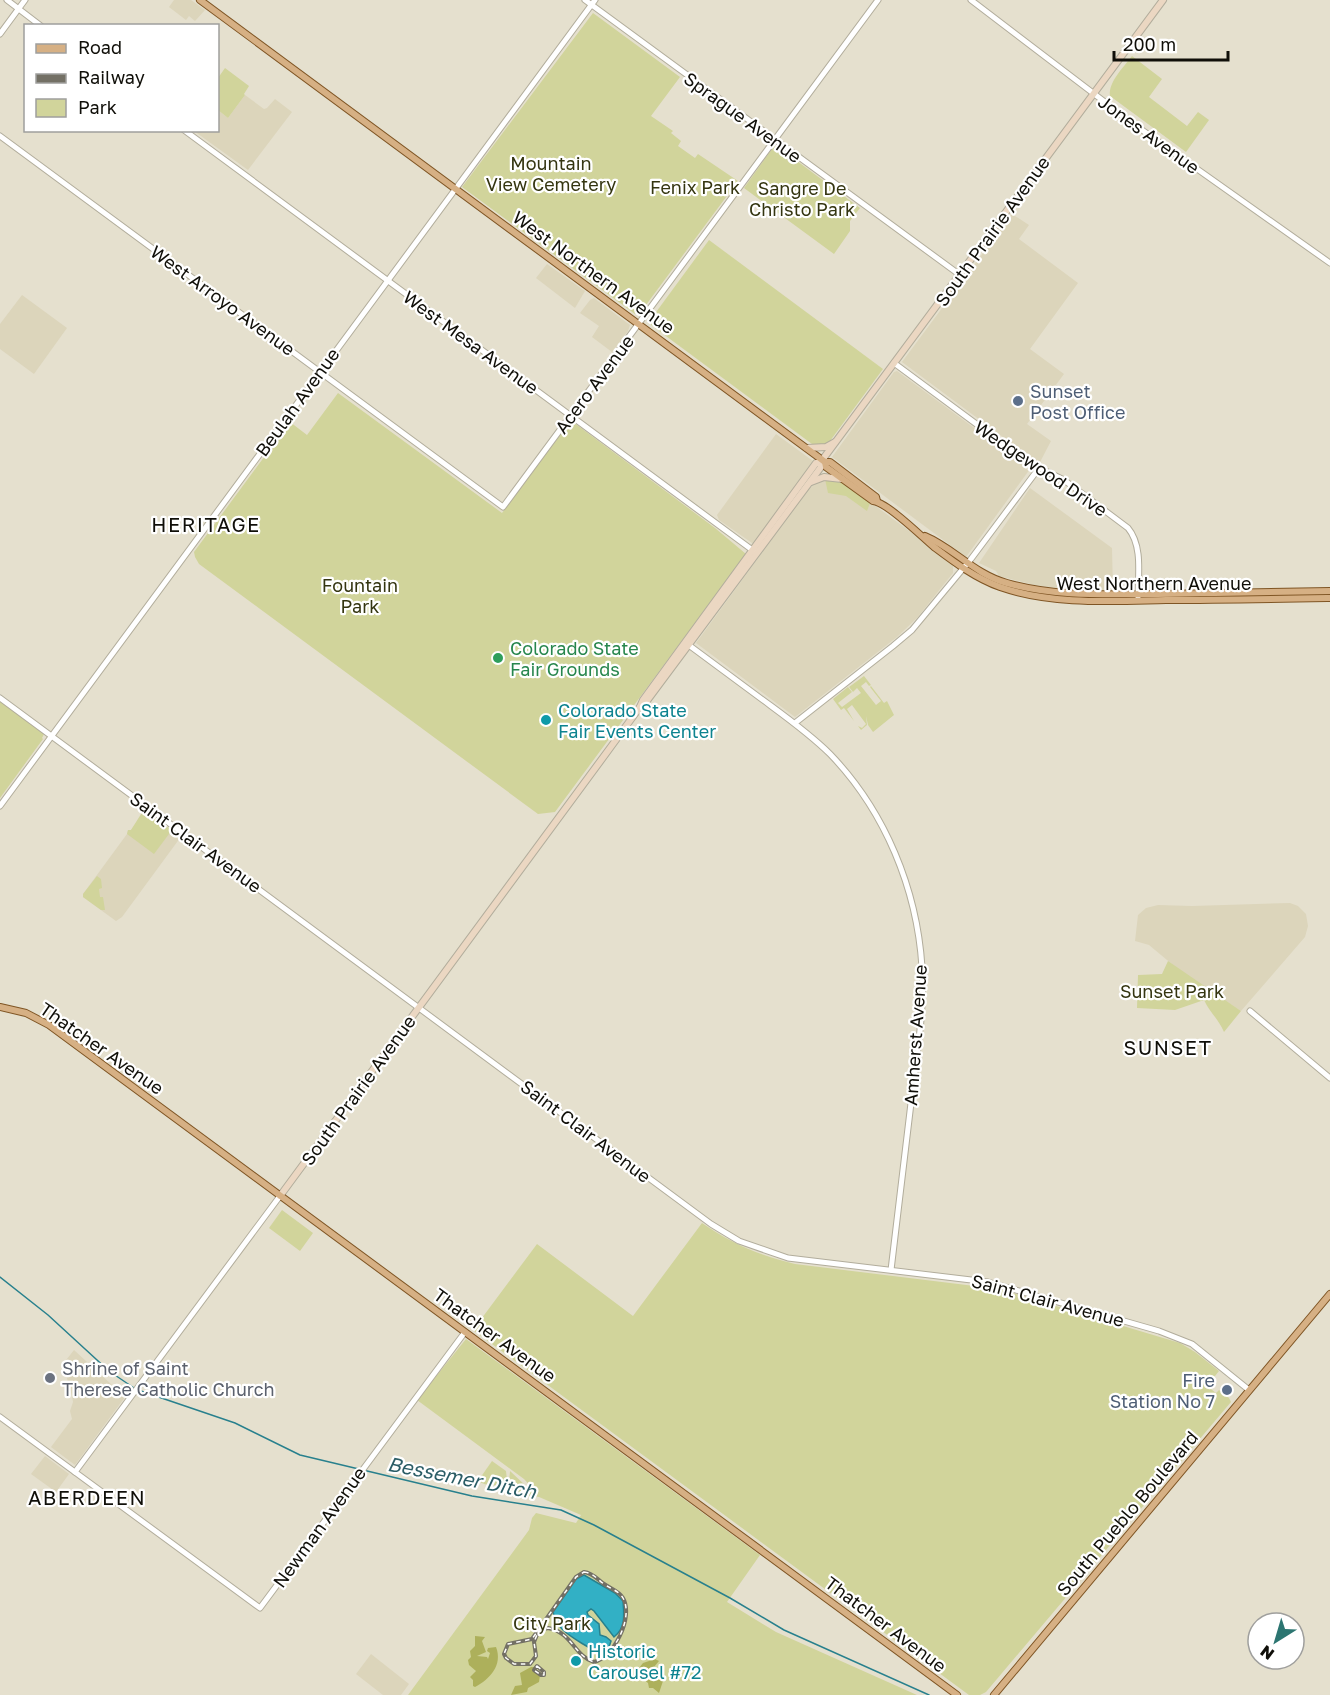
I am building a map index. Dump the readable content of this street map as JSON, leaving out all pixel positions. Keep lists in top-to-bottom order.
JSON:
{
  "streets": {
    "main road": [
      "South Prairie Avenue",
      "West Northern Avenue",
      "Thatcher Avenue",
      "South Pueblo Boulevard"
    ],
    "street": [
      "Sprague Avenue",
      "Jones Avenue",
      "West Arroyo Avenue",
      "West Mesa Avenue",
      "Acero Avenue",
      "Beulah Avenue",
      "Wedgewood Drive",
      "Saint Clair Avenue",
      "Amherst Avenue",
      "Newman Avenue"
    ]
  },
  "crossings": [
    ["Sprague Avenue", "South Prairie Avenue"],
    ["Sprague Avenue", "Acero Avenue"],
    ["Sprague Avenue", "Beulah Avenue"],
    ["Jones Avenue", "South Prairie Avenue"],
    ["South Prairie Avenue", "West Northern Avenue"],
    ["South Prairie Avenue", "West Mesa Avenue"],
    ["South Prairie Avenue", "Wedgewood Drive"],
    ["South Prairie Avenue", "Saint Clair Avenue"],
    ["South Prairie Avenue", "Amherst Avenue"],
    ["South Prairie Avenue", "Thatcher Avenue"],
    ["South Prairie Avenue", "Newman Avenue"],
    ["West Northern Avenue", "Acero Avenue"],
    ["West Northern Avenue", "Beulah Avenue"],
    ["West Northern Avenue", "Wedgewood Drive"],
    ["West Arroyo Avenue", "Acero Avenue"],
    ["West Arroyo Avenue", "Beulah Avenue"],
    ["West Mesa Avenue", "Acero Avenue"],
    ["West Mesa Avenue", "Beulah Avenue"],
    ["Beulah Avenue", "Saint Clair Avenue"],
    ["Saint Clair Avenue", "Amherst Avenue"],
    ["Saint Clair Avenue", "South Pueblo Boulevard"],
    ["Thatcher Avenue", "Newman Avenue"]
  ],
  "districts": ["HERITAGE", "SUNSET", "ABERDEEN"],
  "water": ["Bessemer Ditch"],
  "parks": [
    "Mountain View Cemetery",
    "Fenix Park",
    "Sangre De Christo Park",
    "Fountain Park",
    "Sunset Park",
    "City Park"
  ],
  "places": [
    "Sunset Post Office",
    "Colorado State Fair Grounds",
    "Colorado State Fair Events Center",
    "Shrine of Saint Therese Catholic Church",
    "Fire Station No 7",
    "Historic Carousel #72"
  ],
  "legend": ["Road", "Railway", "Park"],
  "scale_bar": "200 m",
  "north": "bottom left"
}
